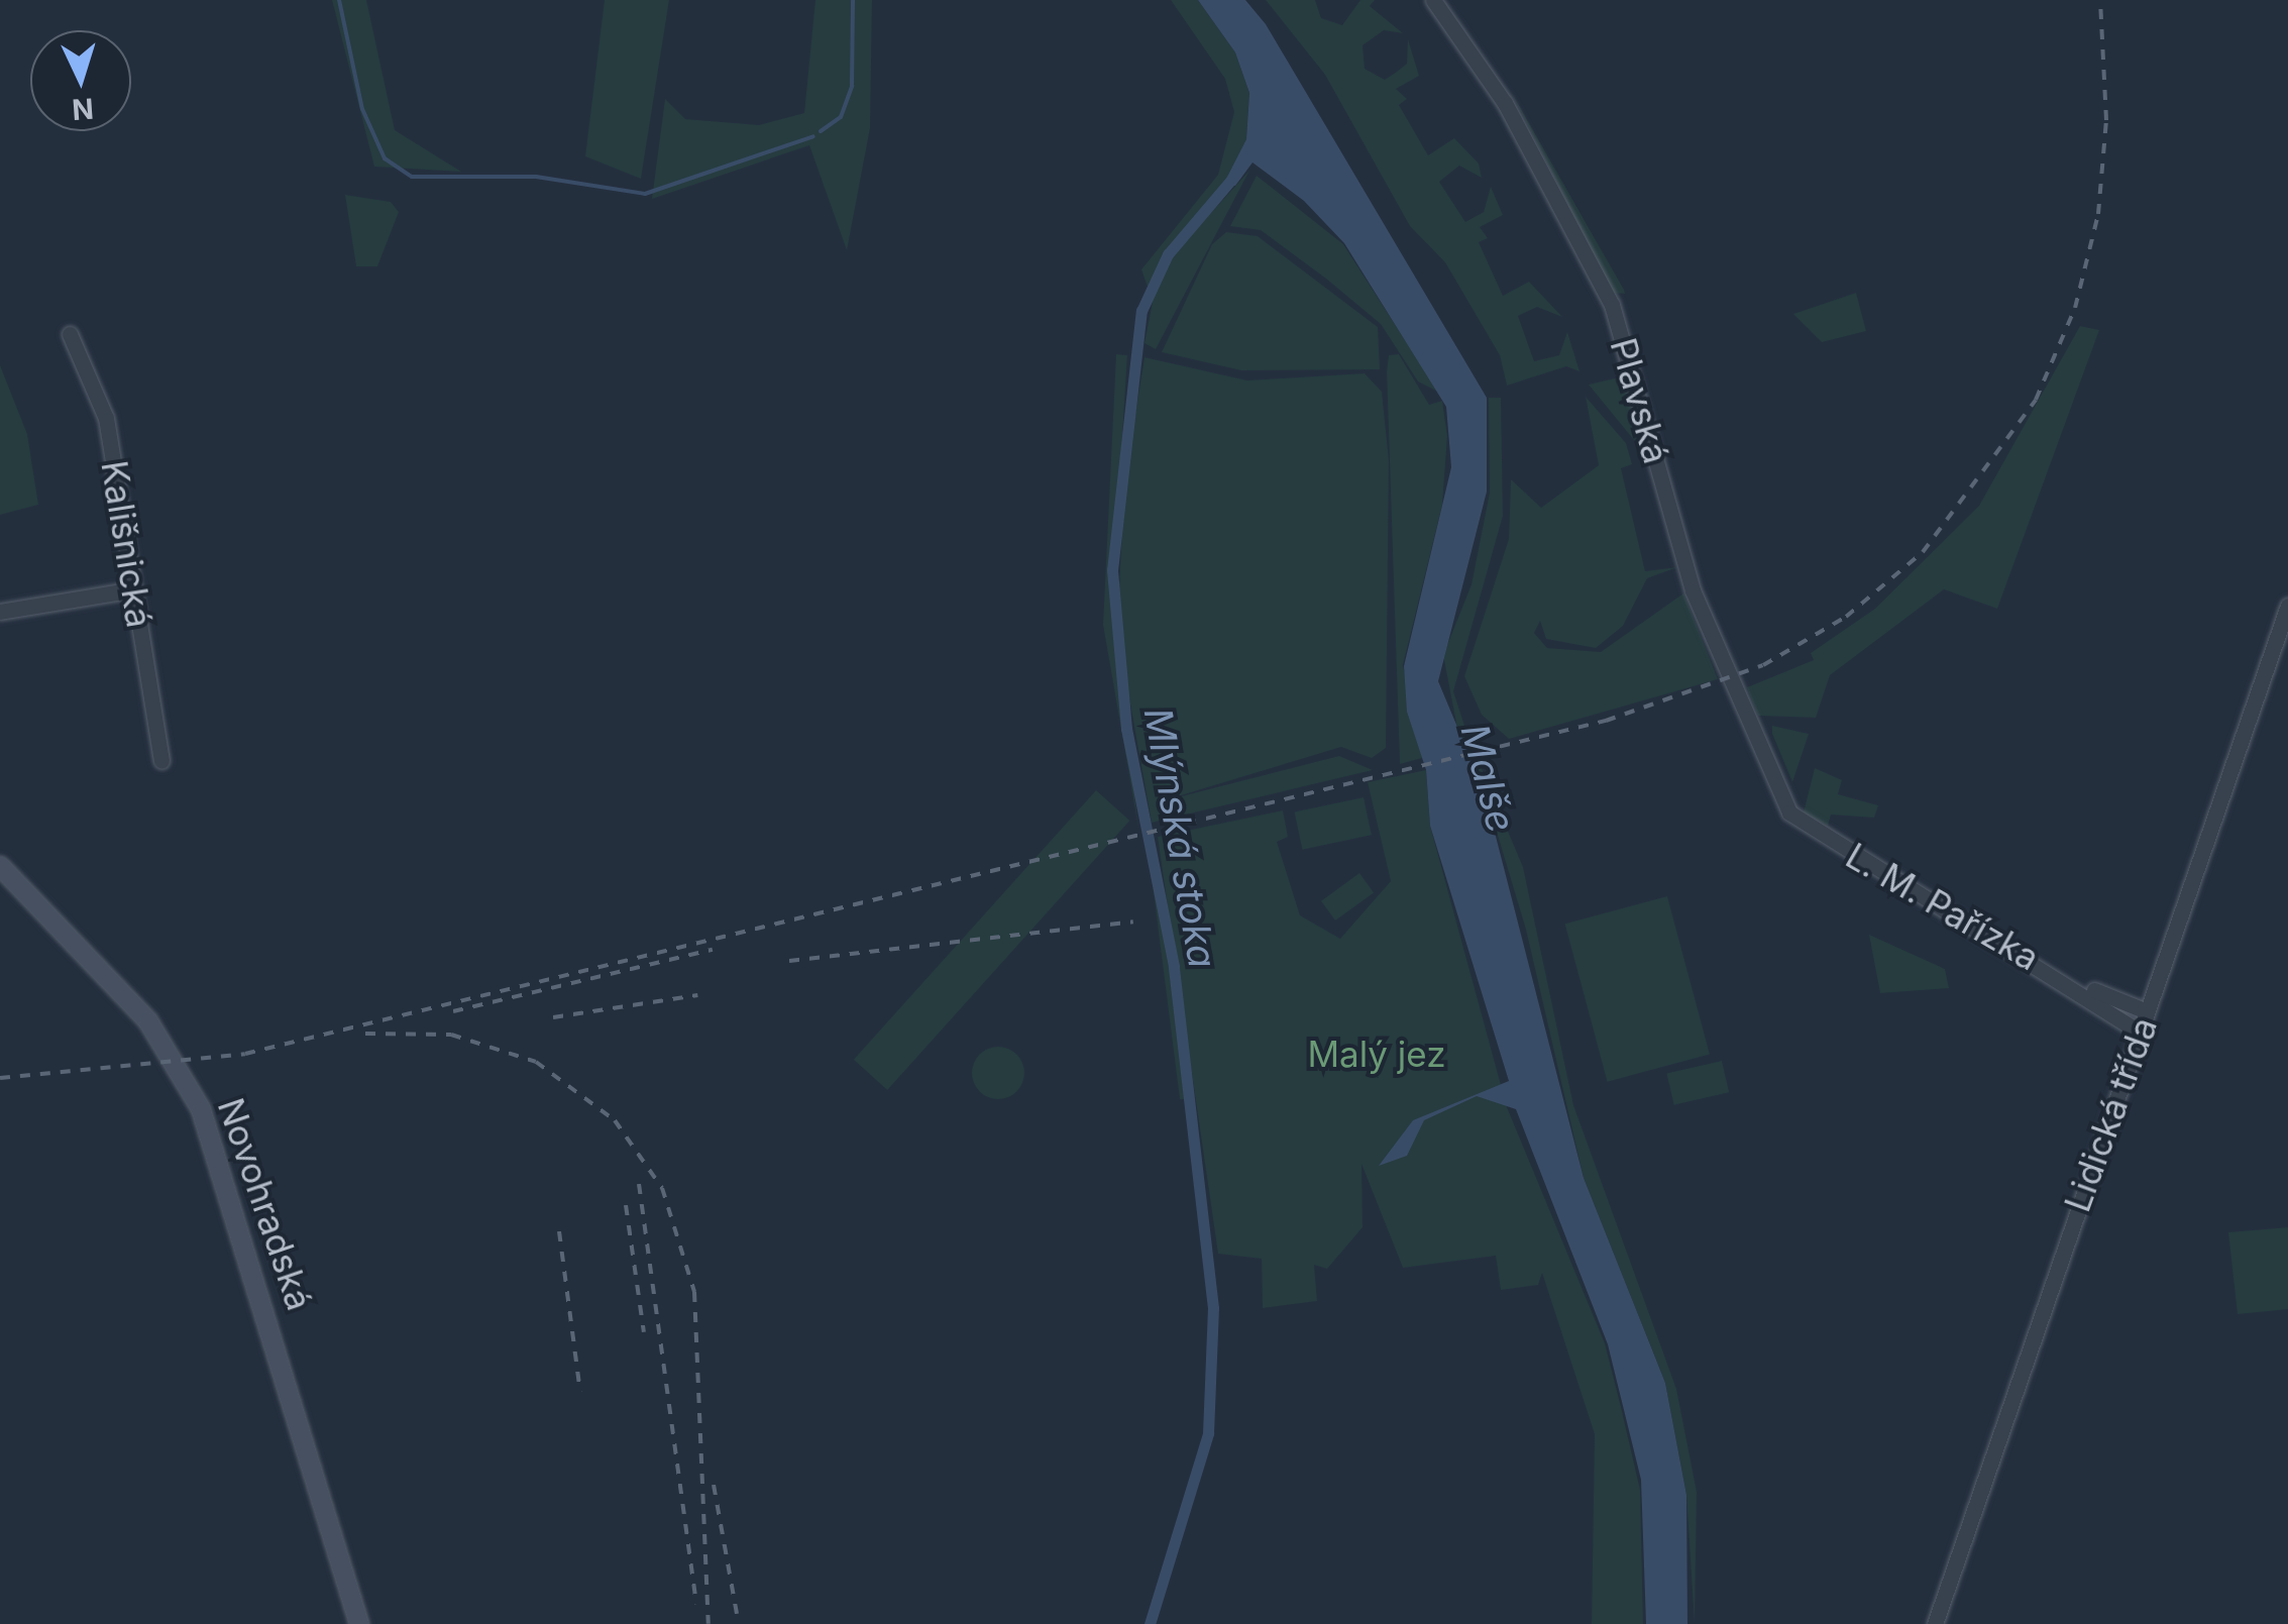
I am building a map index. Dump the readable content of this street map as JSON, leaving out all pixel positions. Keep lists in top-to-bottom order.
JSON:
{
  "streets": {
    "main road": ["Novohradská"],
    "street": [
      "Plavská",
      "Kališnická",
      "L. M. Pařízka",
      "Lidická třída"
    ]
  },
  "crossings": [
    ["Plavská", "L. M. Pařízka"]
  ],
  "water": ["Malše", "Mlýnská stoka"],
  "parks": ["Malý jez"],
  "north": "bottom"
}
